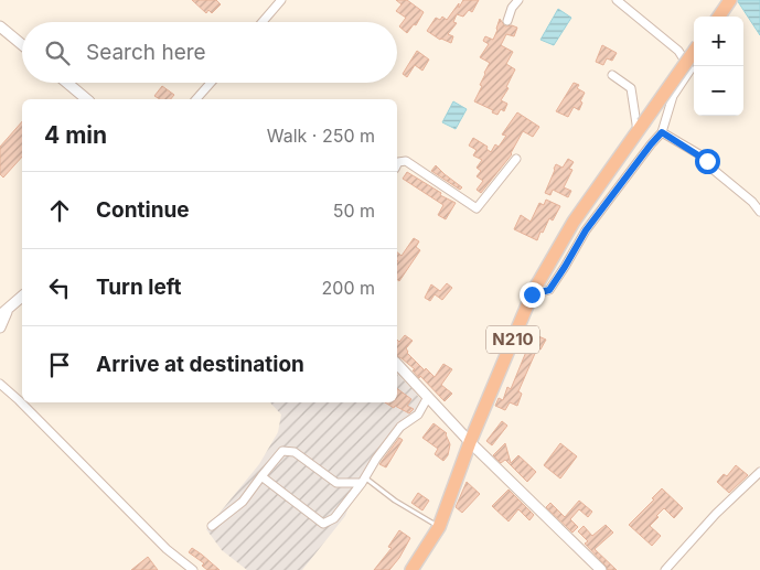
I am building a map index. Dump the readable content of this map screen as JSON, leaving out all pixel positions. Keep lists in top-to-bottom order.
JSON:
{
  "streets": {
    "highway": ["N210"]
  },
  "page": {
    "map_buttons": ["+", "−"],
    "search": "Search here",
    "heading": ["4 min", "Walk · 250 m"],
    "list": [
      ["Continue", "50 m"],
      ["Turn left", "200 m"],
      "Arrive at destination"
    ]
  }
}
